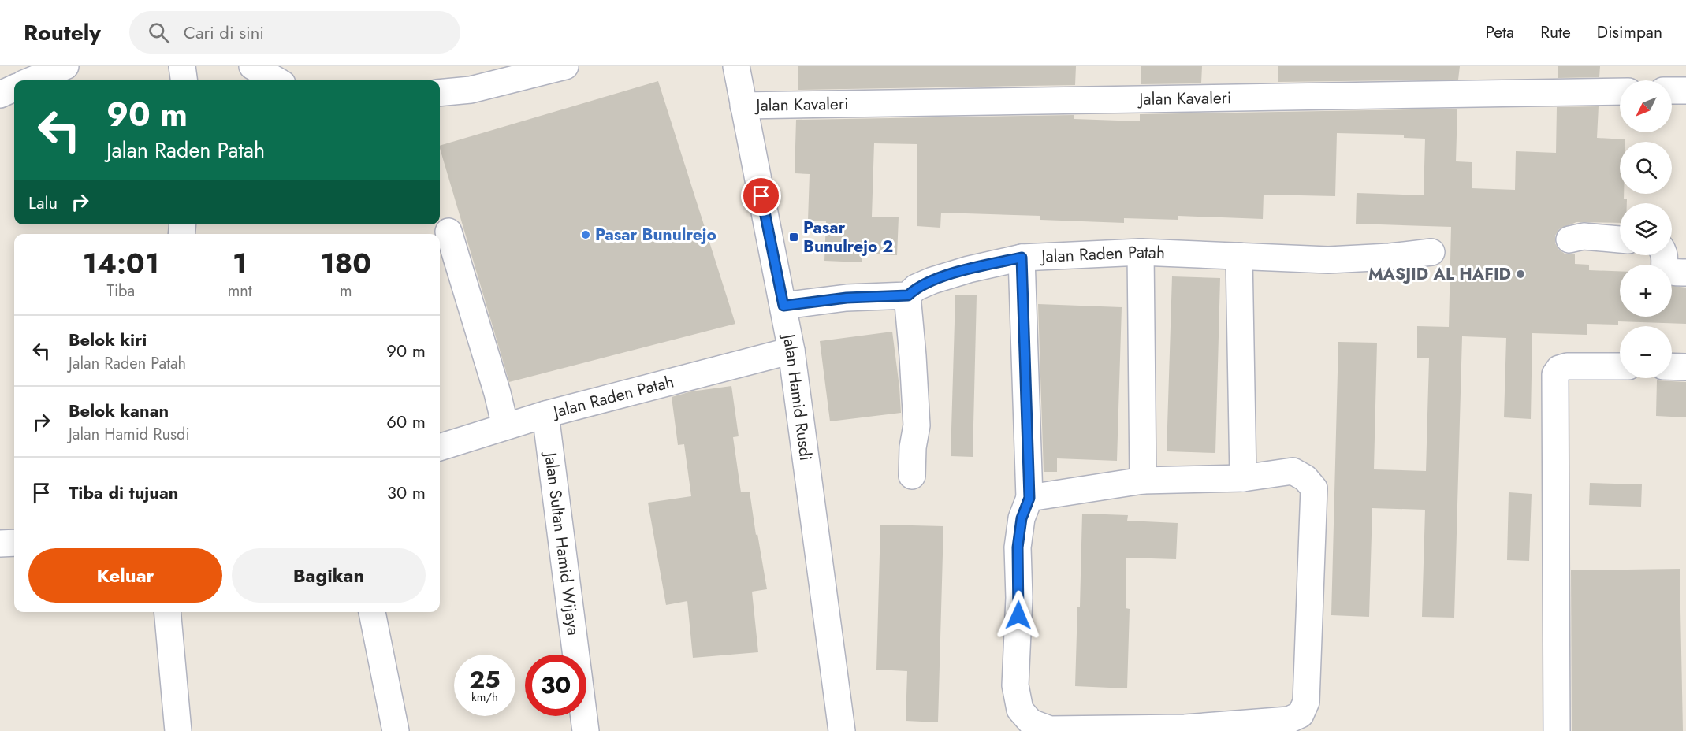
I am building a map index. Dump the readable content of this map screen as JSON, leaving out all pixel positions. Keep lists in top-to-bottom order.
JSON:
{
  "streets": {
    "street": [
      "Jalan Kavaleri",
      "Jalan Raden Patah",
      "Jalan Hamid Rusdi",
      "Jalan Sultan Hamid Wijaya"
    ]
  },
  "crossings": [
    ["Jalan Kavaleri", "Jalan Hamid Rusdi"],
    ["Jalan Raden Patah", "Jalan Hamid Rusdi"],
    ["Jalan Raden Patah", "Jalan Sultan Hamid Wijaya"]
  ],
  "places": {
    "other": ["Pasar Bunulrejo", "MASJID AL HAFID"],
    "transit": ["Pasar Bunulrejo 2"]
  },
  "north": "bottom left",
  "page": {
    "header": "Routely",
    "search": "Cari di sini",
    "nav": ["Peta", "Rute", "Disimpan"],
    "map_buttons": ["+", "−"],
    "turn": ["90 m", "Jalan Raden Patah"],
    "then": "Lalu",
    "eta": [
      "14:01",
      "Tiba",
      "1",
      "mnt",
      "180",
      "m"
    ],
    "list": [
      {
        "name": "Belok kiri",
        "note": "Jalan Raden Patah",
        "value": "90 m"
      },
      {
        "name": "Belok kanan",
        "note": "Jalan Hamid Rusdi",
        "value": "60 m"
      },
      {
        "name": "Tiba di tujuan",
        "value": "30 m"
      }
    ],
    "buttons": ["Keluar", "Bagikan"],
    "speed": "25 km/h",
    "limit": "30"
  }
}
